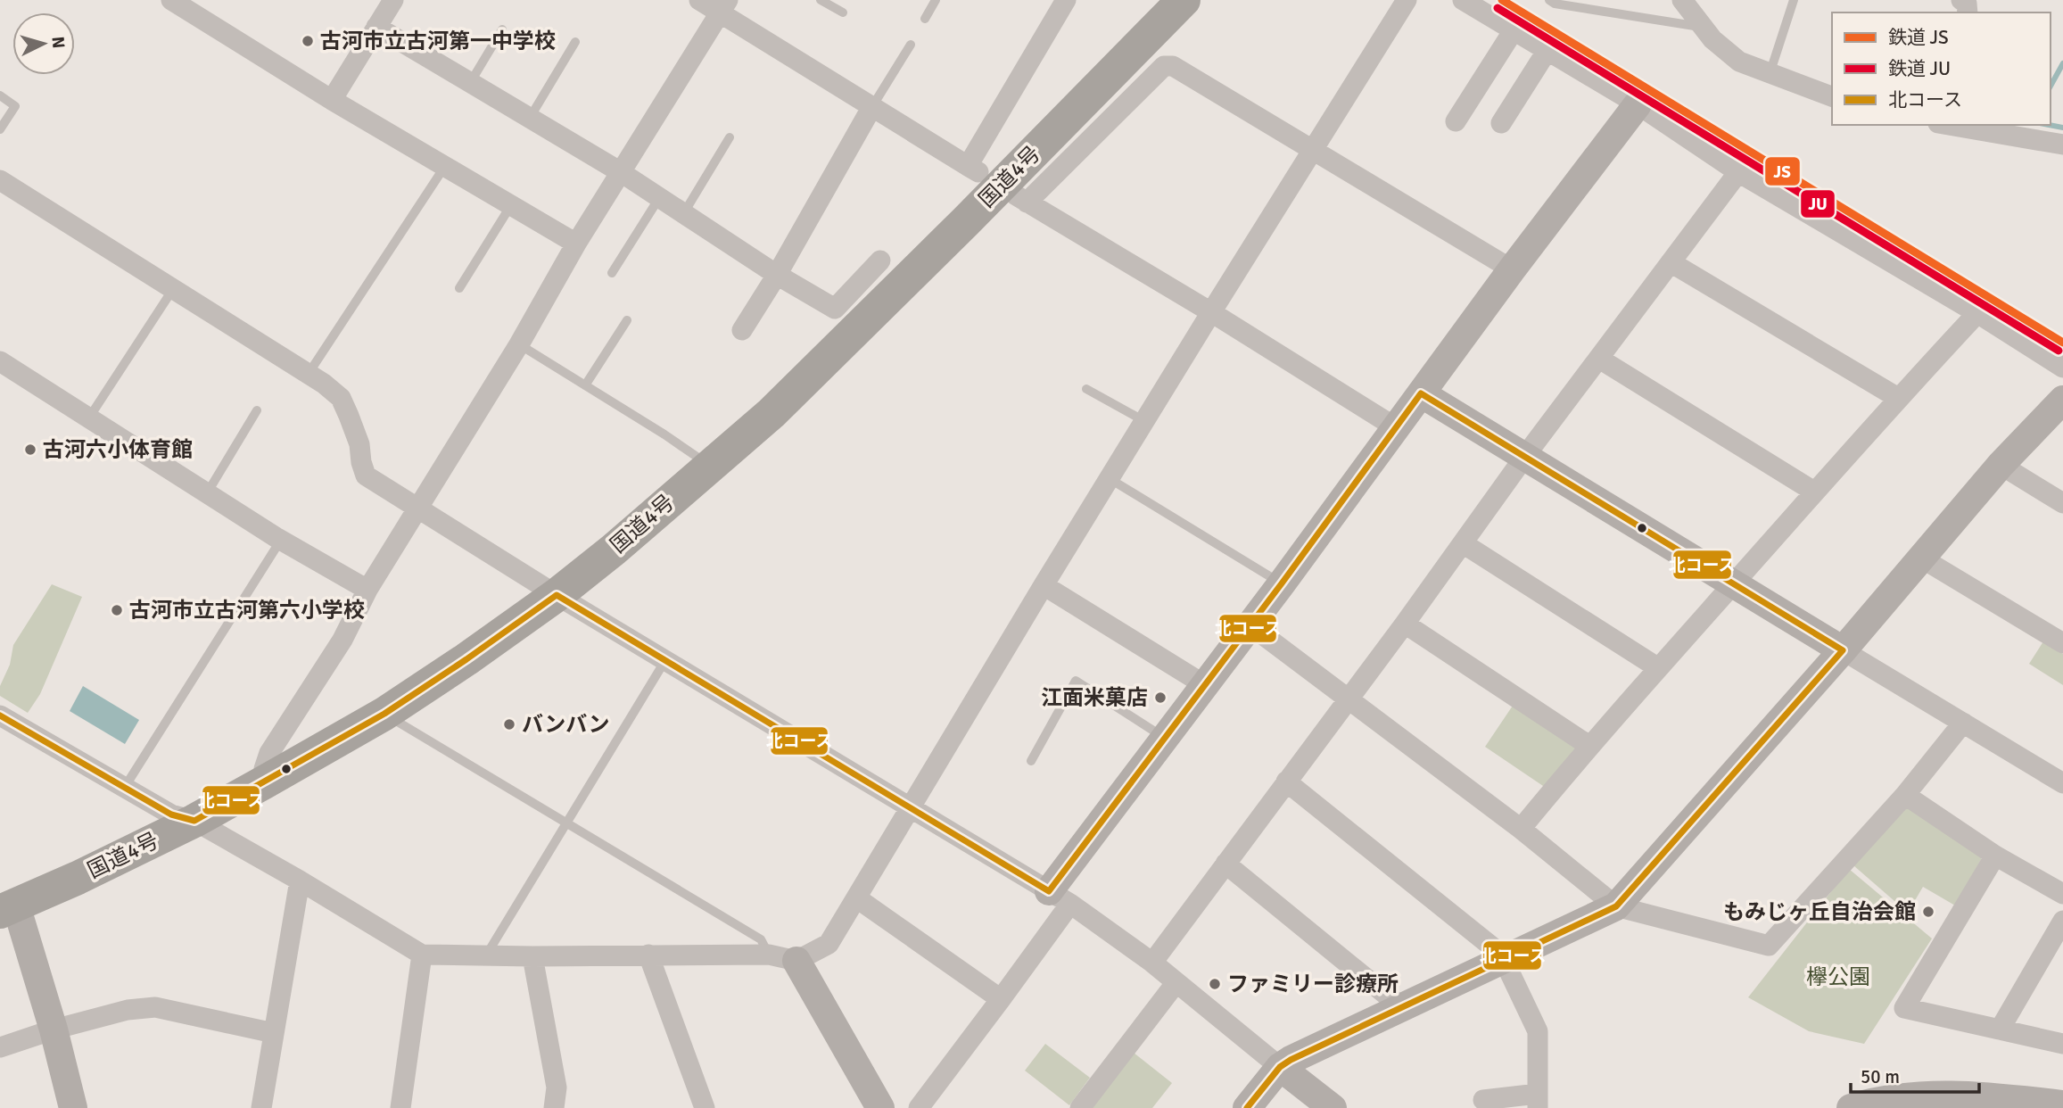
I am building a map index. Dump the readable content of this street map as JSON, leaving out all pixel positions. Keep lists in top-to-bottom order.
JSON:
{
  "streets": {
    "highway": ["国道4号"]
  },
  "parks": ["欅公園"],
  "places": [
    "古河市立古河第一中学校",
    "古河六小体育館",
    "古河市立古河第六小学校",
    "江面米菓店",
    "バンバン",
    "もみじヶ丘自治会館",
    "ファミリー診療所"
  ],
  "lines": ["rail line JS", "rail line JU", "transit line 北コース"],
  "legend": ["鉄道 JS", "鉄道 JU", "北コース"],
  "scale_bar": "50 m",
  "north": "right"
}
